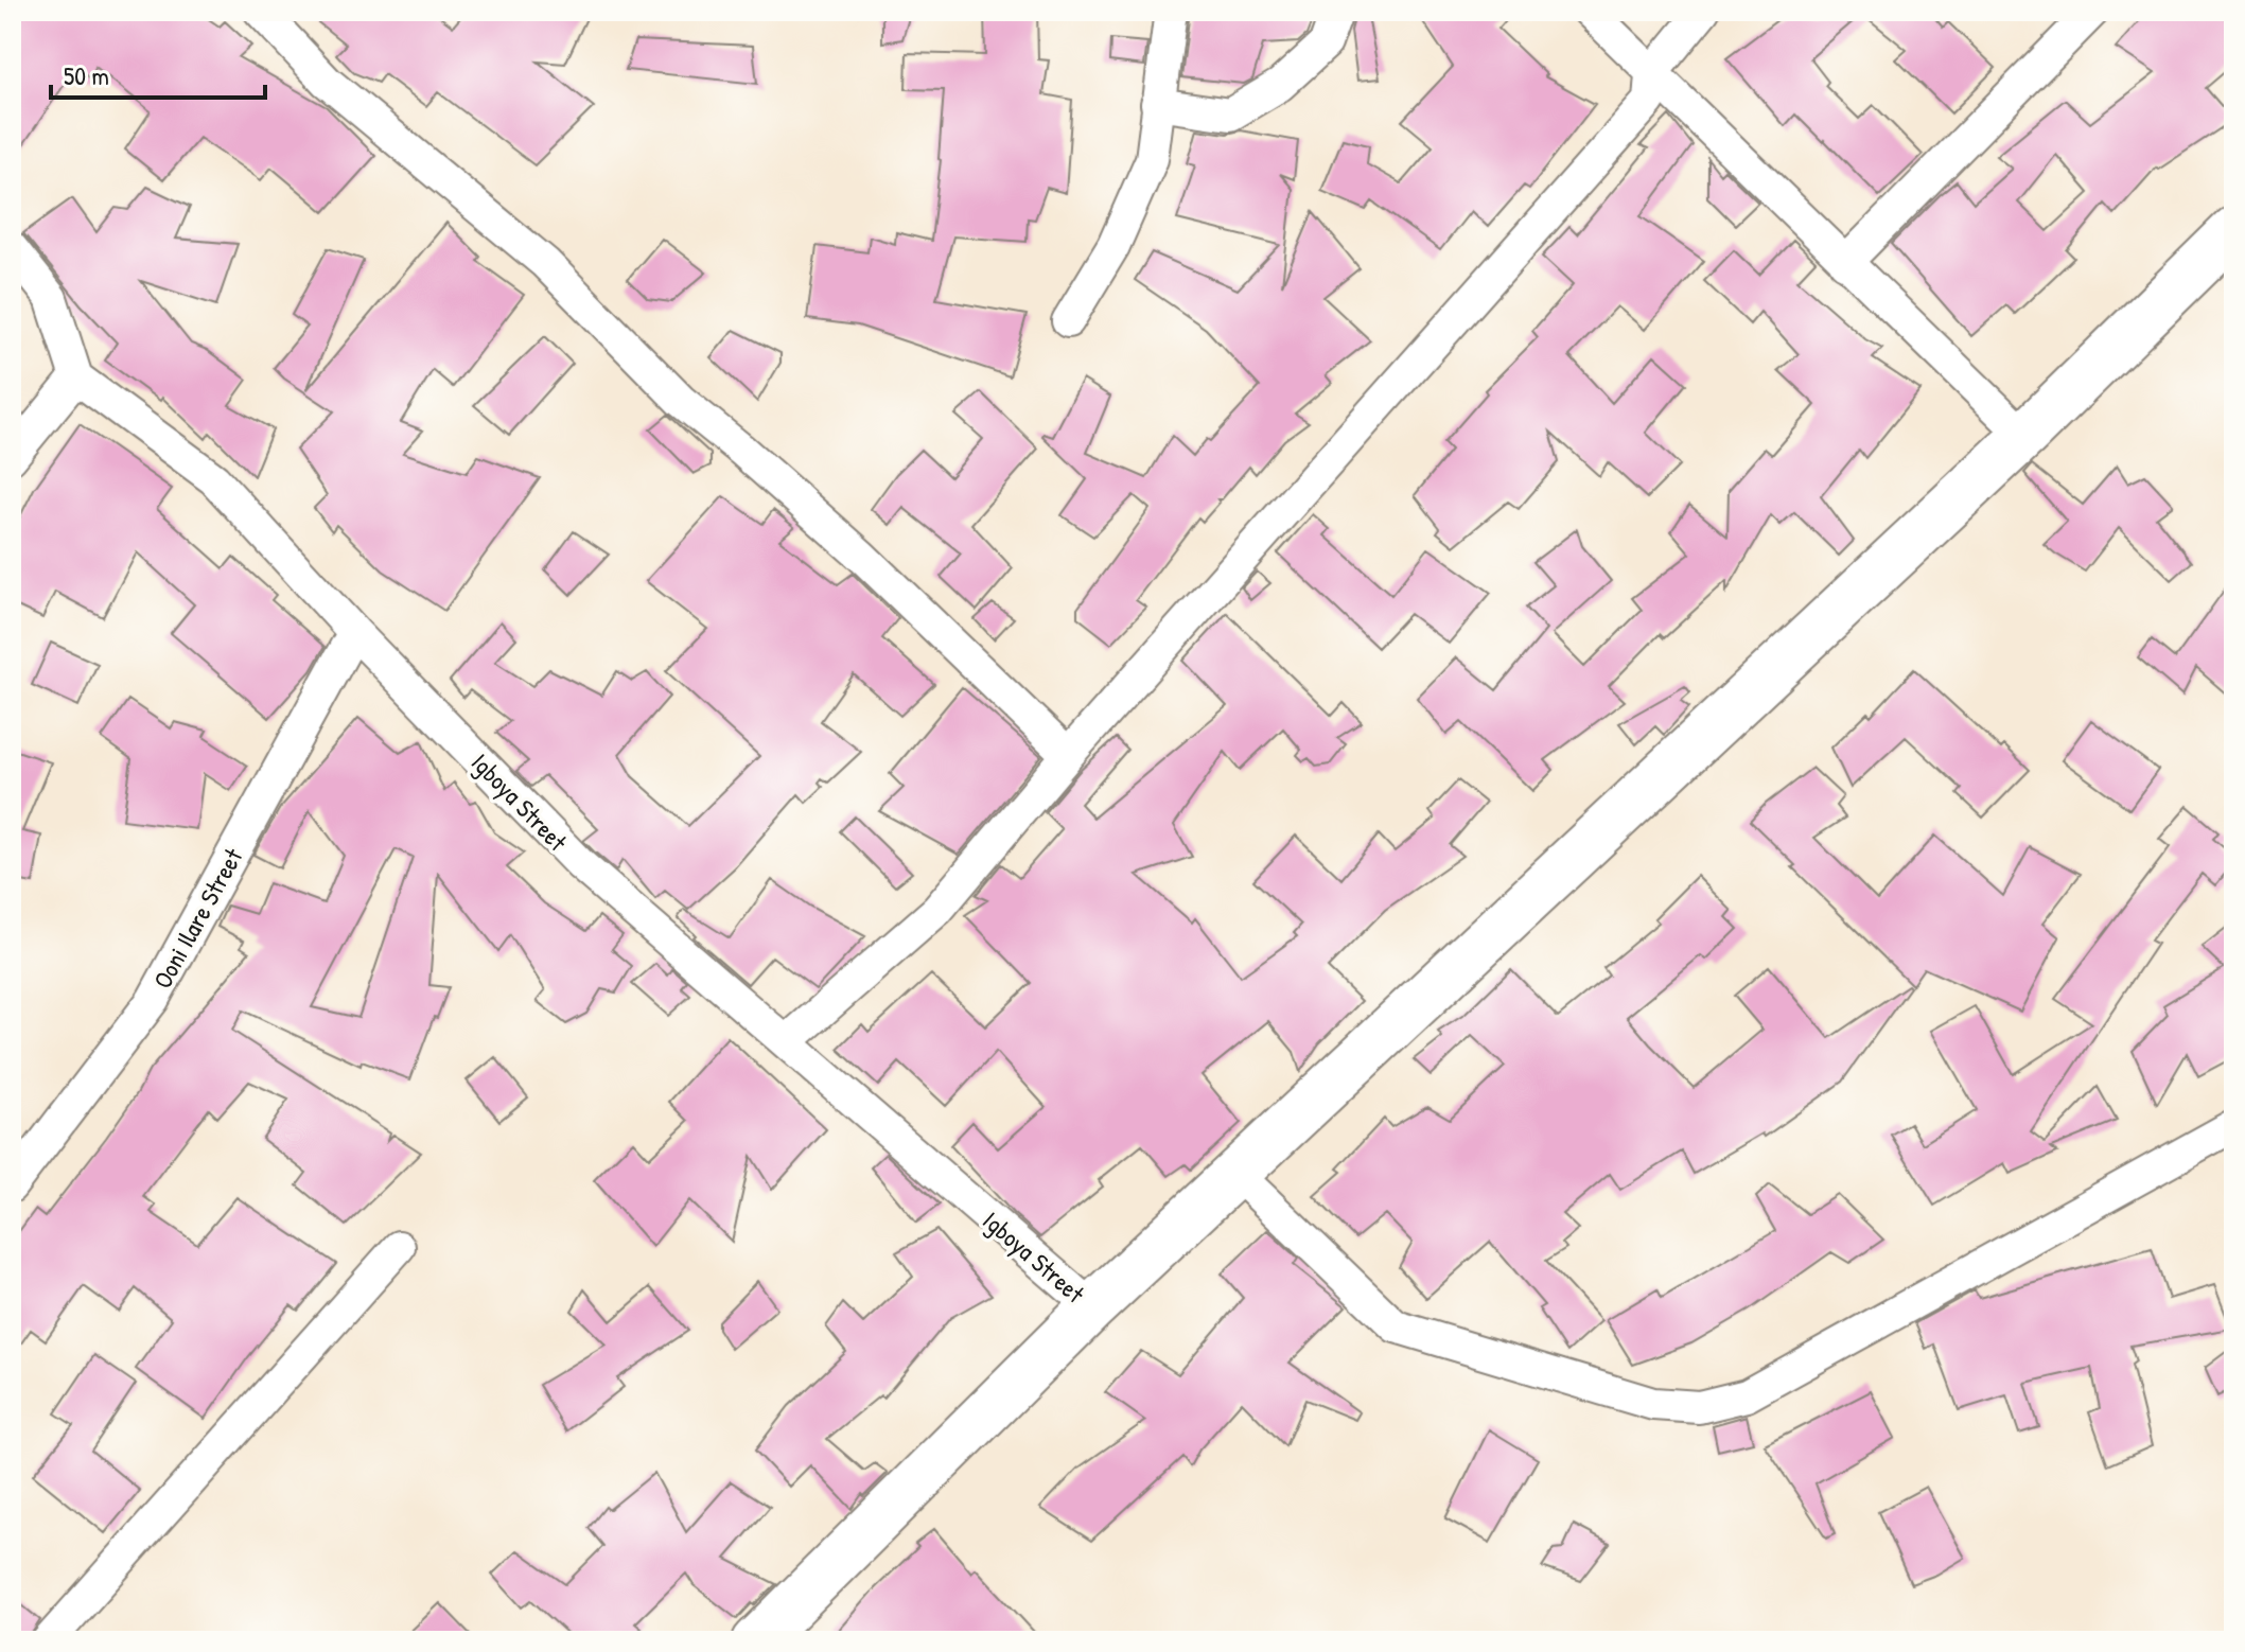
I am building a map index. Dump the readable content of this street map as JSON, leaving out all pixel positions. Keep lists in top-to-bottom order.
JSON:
{
  "streets": {
    "street": ["Igboya Street", "Ooni Ilare Street"]
  },
  "crossings": [
    ["Igboya Street", "Ooni Ilare Street"]
  ],
  "scale_bar": "50 m"
}
